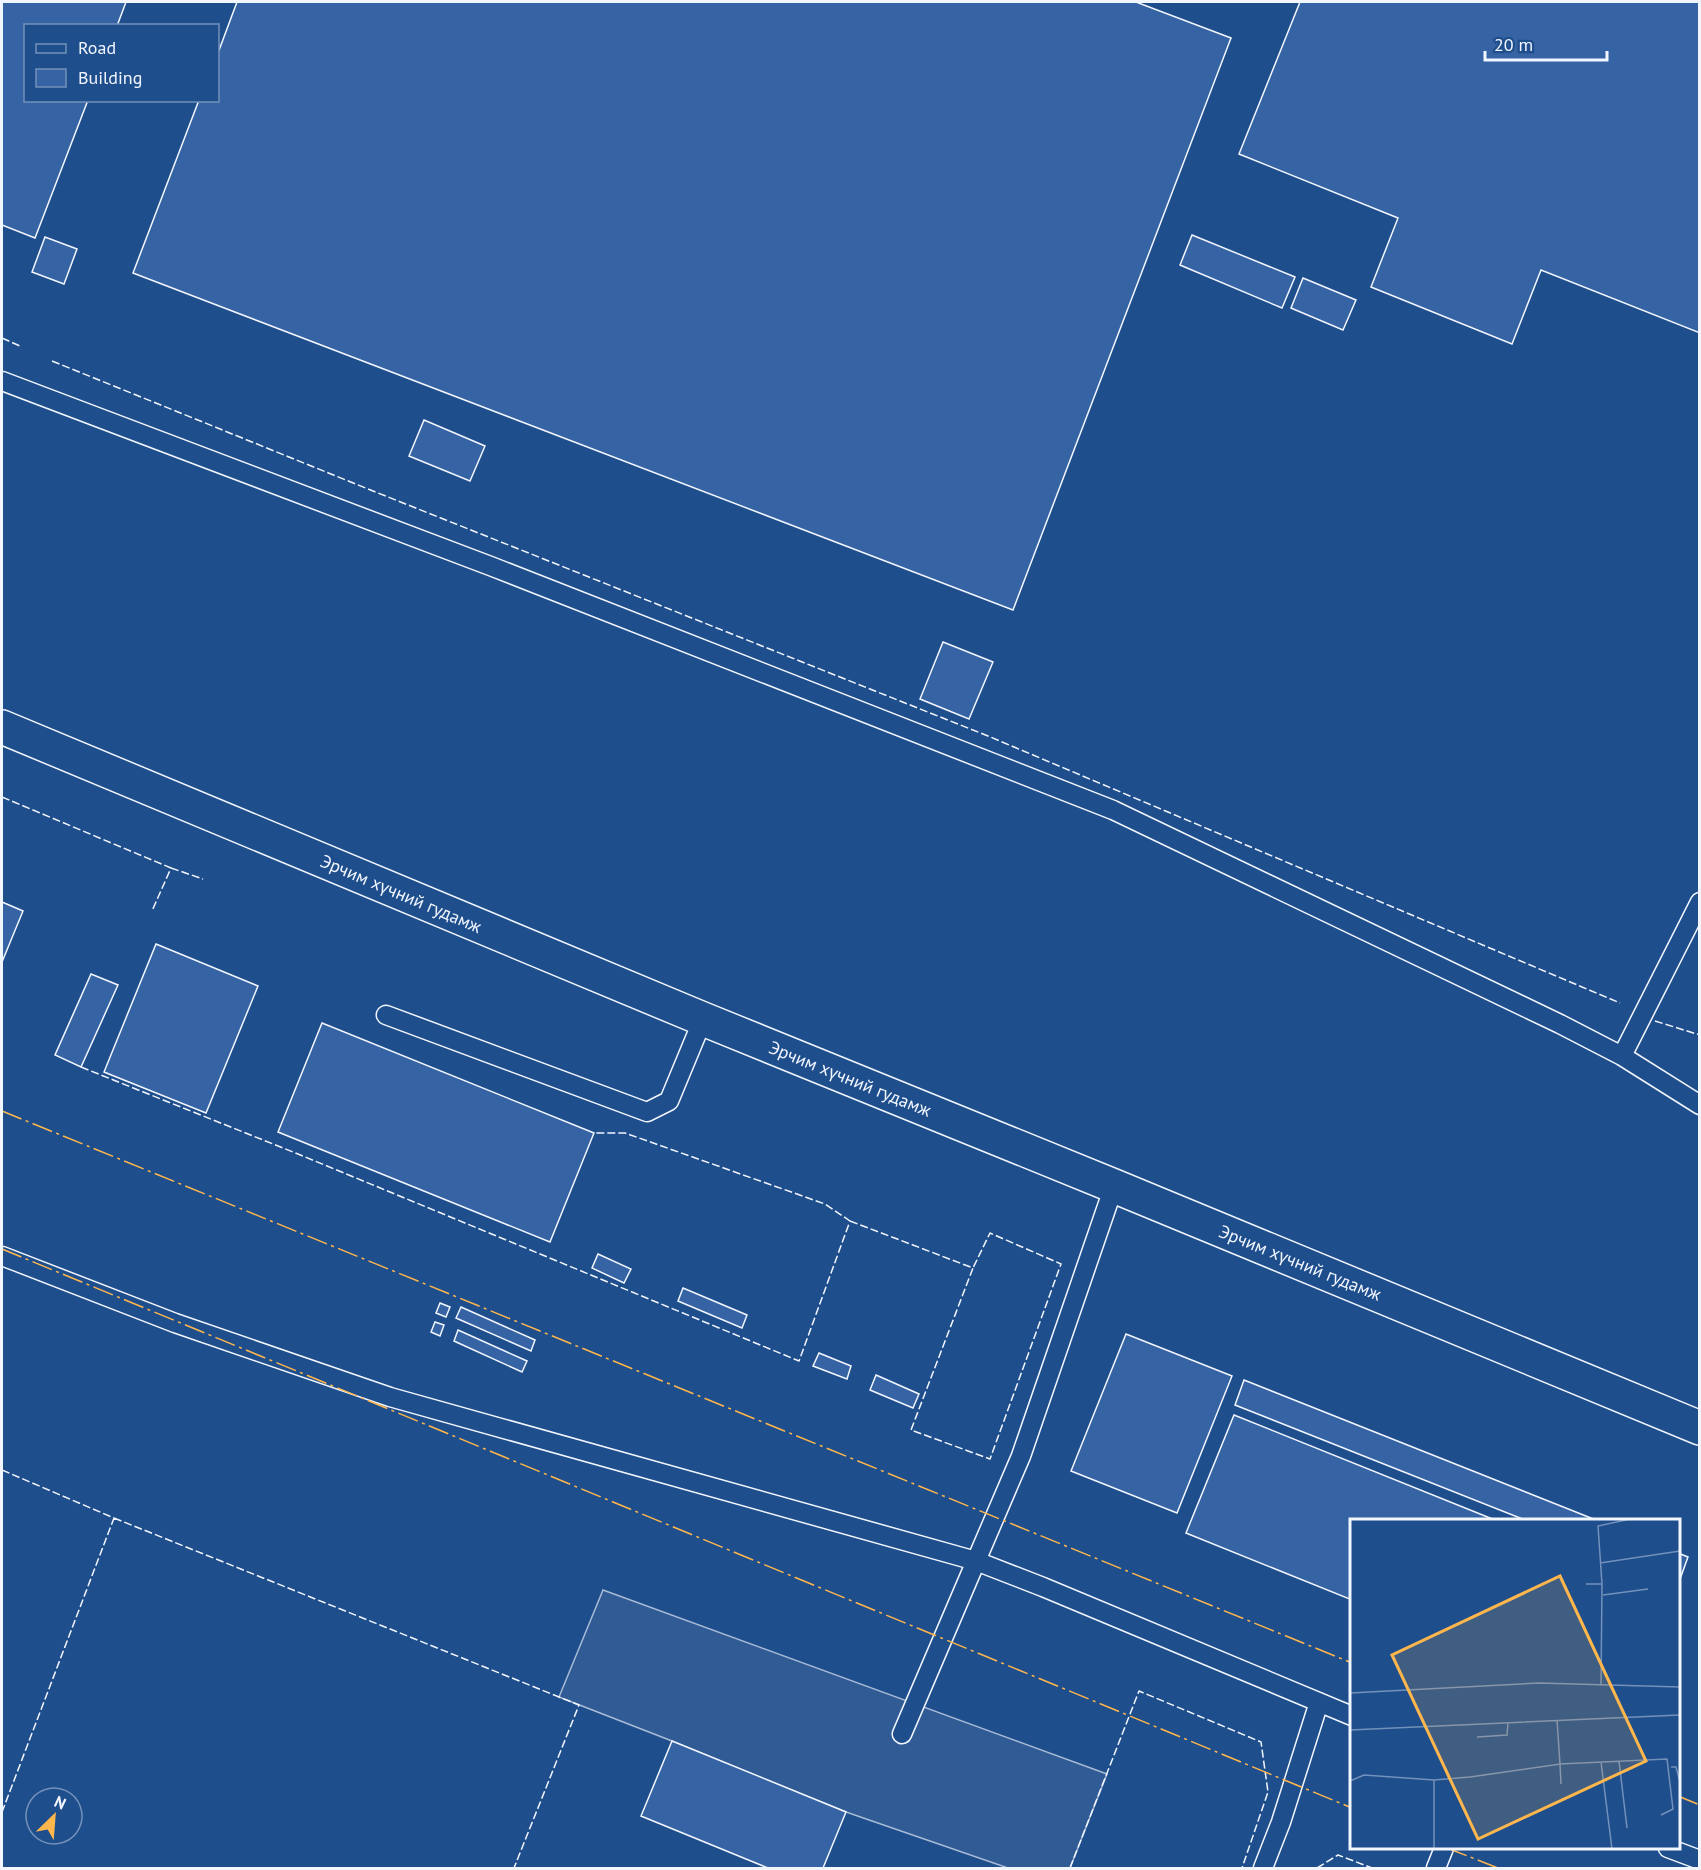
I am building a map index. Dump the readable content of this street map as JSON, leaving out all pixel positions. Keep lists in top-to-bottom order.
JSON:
{
  "streets": {
    "main road": ["Эрчим хүчний гудамж"]
  },
  "legend": ["Road", "Building"],
  "scale_bar": "20 m",
  "north": "top right"
}
